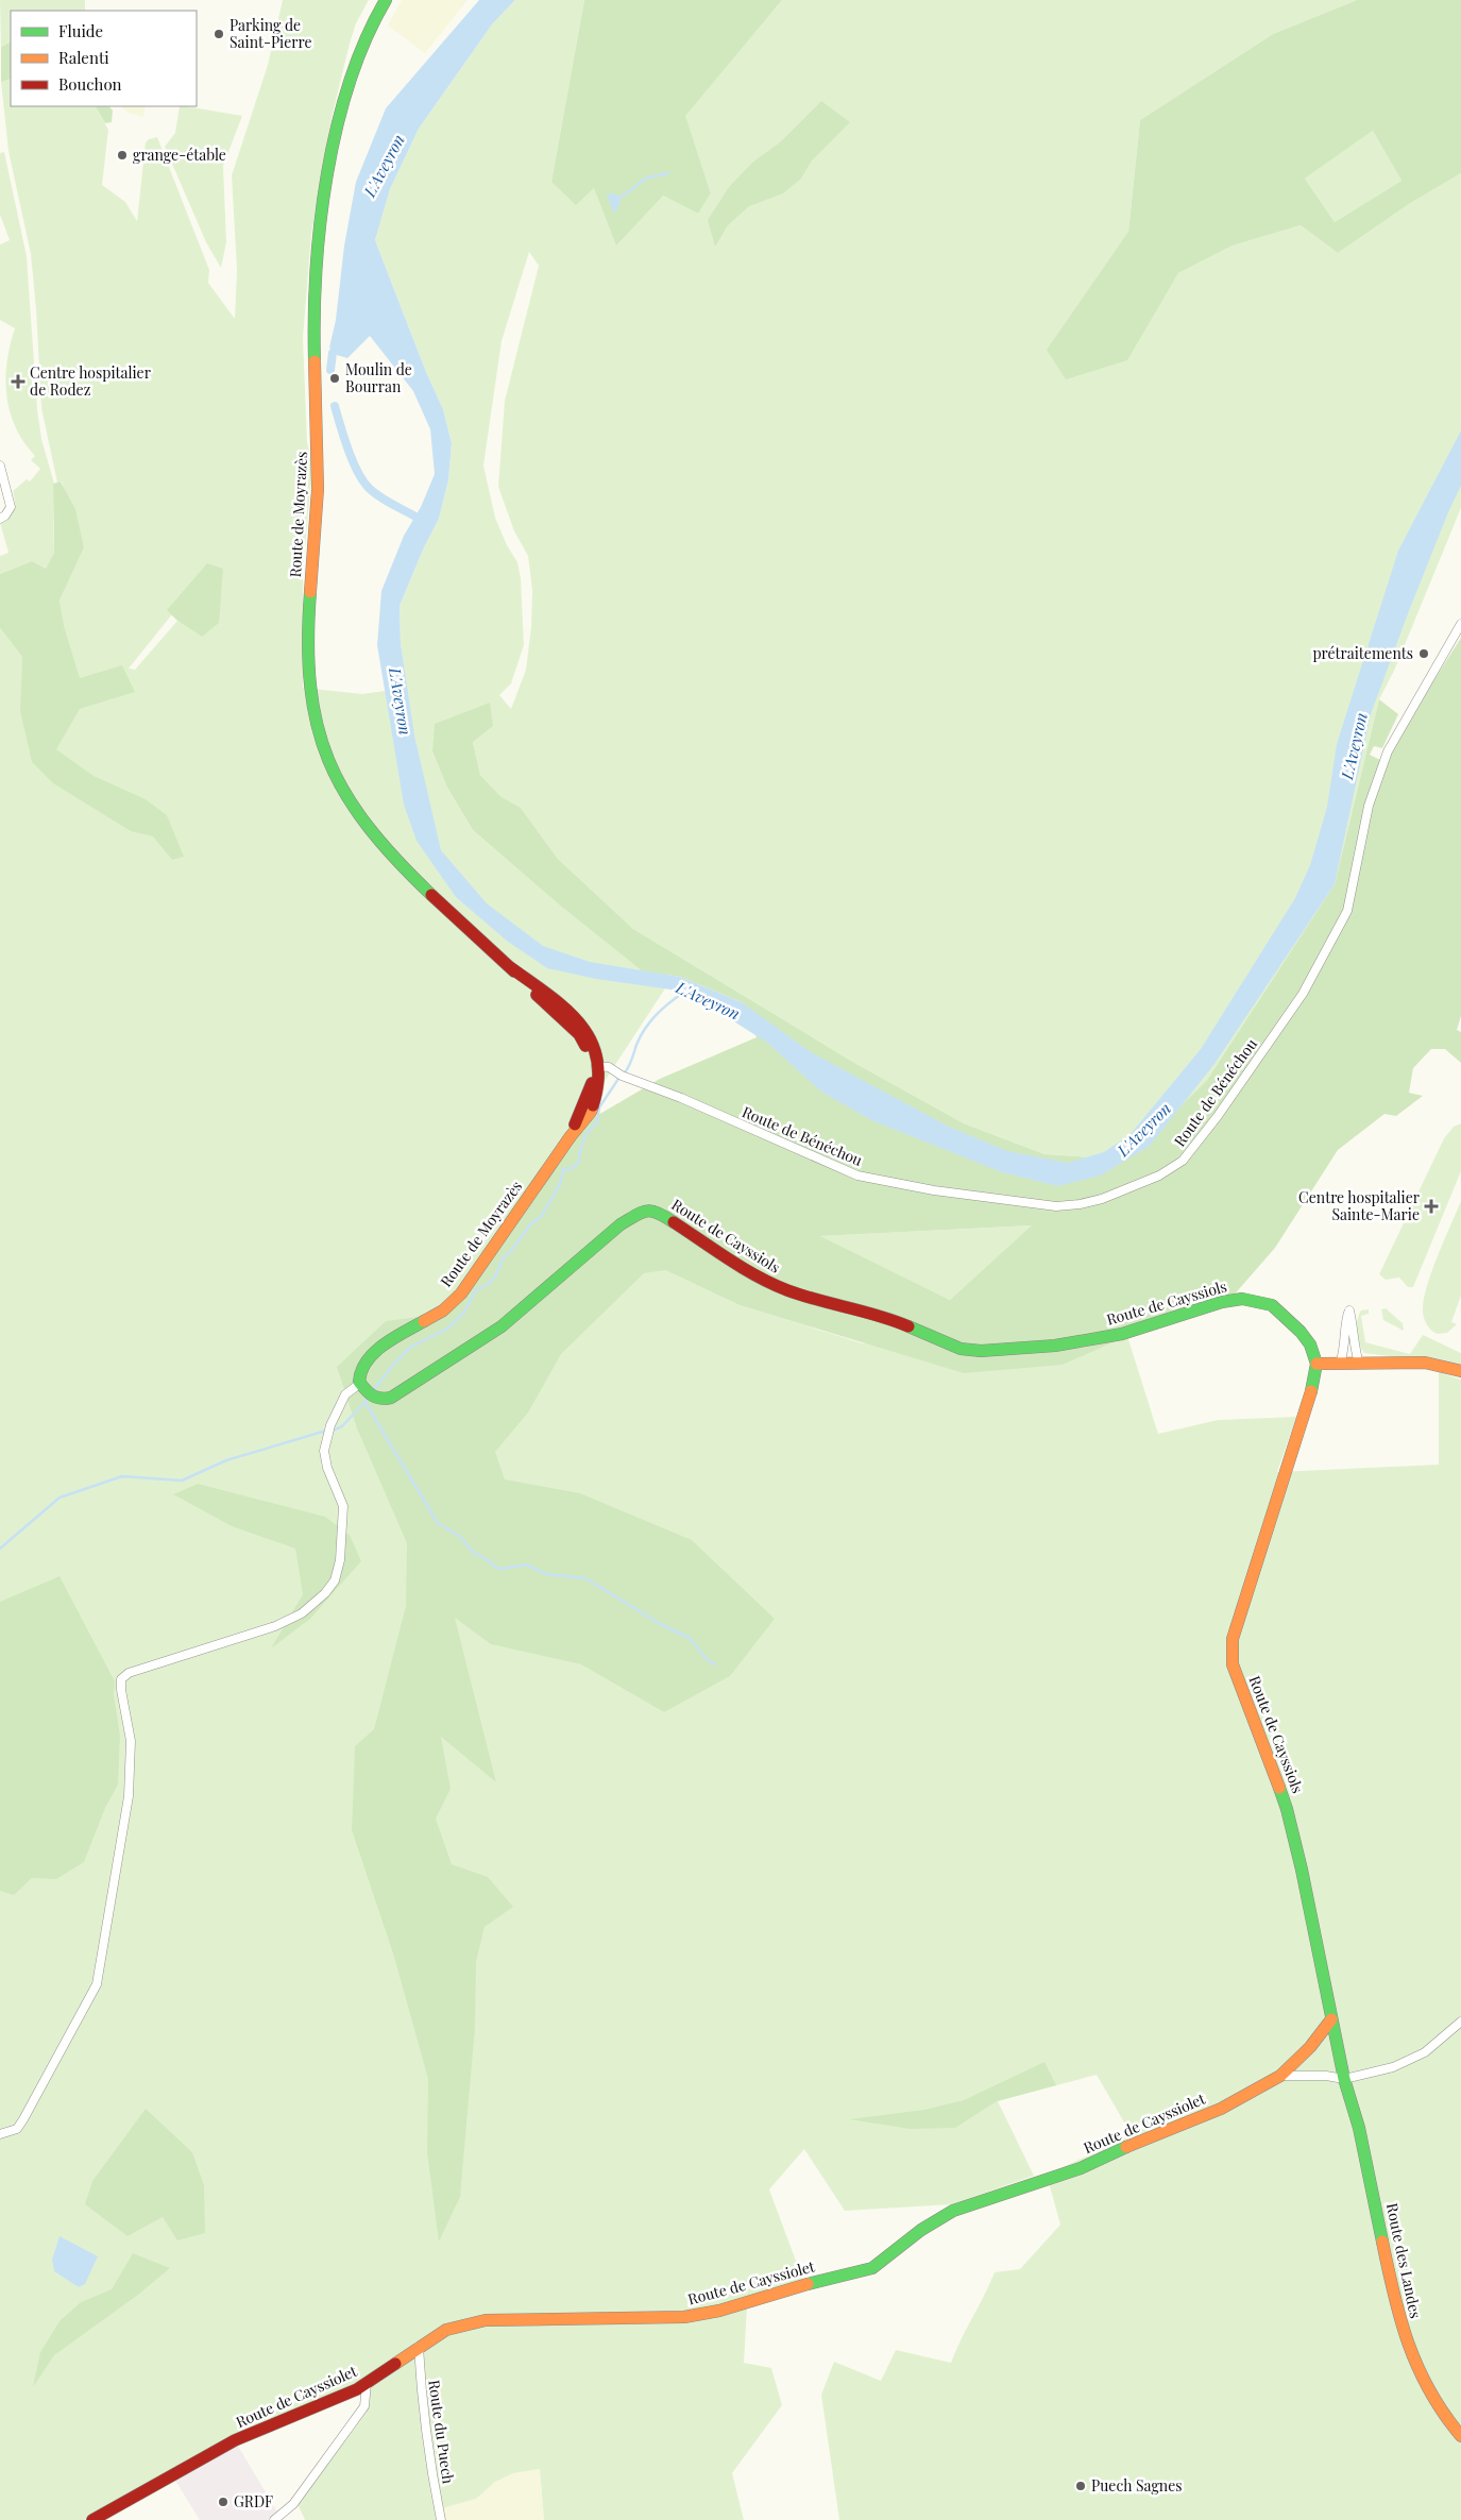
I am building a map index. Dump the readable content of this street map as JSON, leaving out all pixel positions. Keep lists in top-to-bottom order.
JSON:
{
  "streets": {
    "street": [
      "Route de Moyrazès",
      "Route de Bénéchou",
      "Route de Cayssiols",
      "Route de Cayssiolet",
      "Route des Landes",
      "Route du Puech"
    ]
  },
  "crossings": [
    ["Route de Moyrazès", "Route de Bénéchou"],
    ["Route de Moyrazès", "Route de Cayssiols"],
    ["Route de Cayssiols", "Route de Cayssiolet"],
    ["Route de Cayssiols", "Route des Landes"],
    ["Route de Cayssiolet", "Route du Puech"]
  ],
  "water": ["L'Aveyron"],
  "places": {
    "other": [
      "Parking de Saint-Pierre",
      "grange-étable",
      "Moulin de Bourran",
      "prétraitements",
      "Puech Sagnes",
      "GRDF"
    ],
    "health": ["Centre hospitalier de Rodez", "Centre hospitalier Sainte-Marie"]
  },
  "legend": ["Fluide", "Ralenti", "Bouchon"]
}
